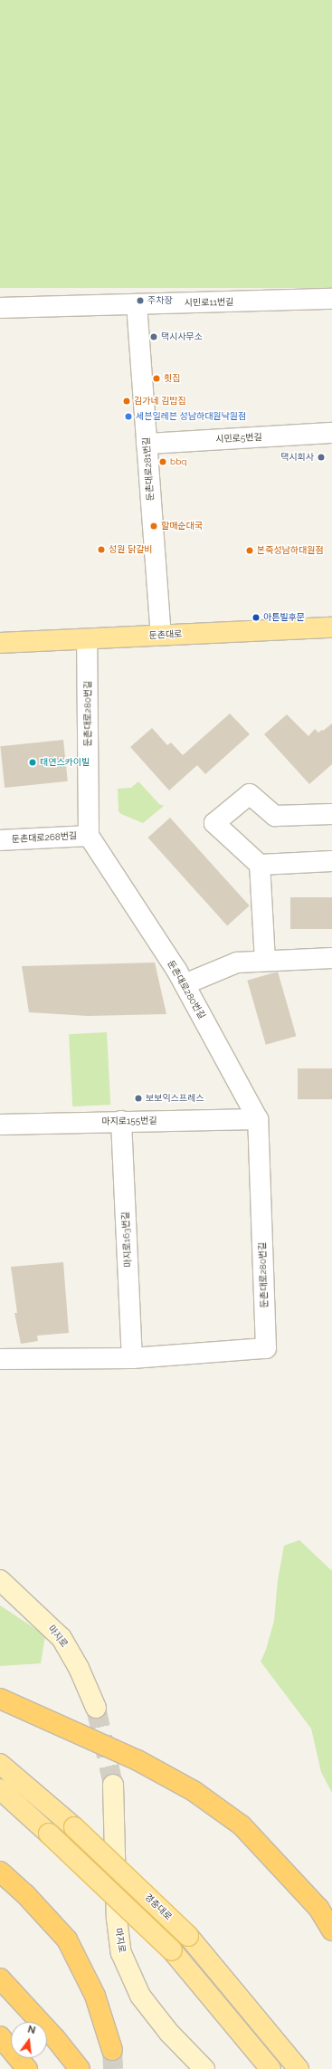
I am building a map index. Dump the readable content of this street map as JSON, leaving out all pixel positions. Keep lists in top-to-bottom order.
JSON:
{
  "streets": {
    "main road": ["둔촌대로", "마지로", "경충대로"],
    "street": [
      "시민로11번길",
      "시민로5번길",
      "둔촌대로281번길",
      "둔촌대로280번길",
      "둔촌대로268번길",
      "마지로155번길",
      "마지로163번길"
    ]
  },
  "crossings": [
    ["시민로11번길", "둔촌대로281번길"],
    ["시민로5번길", "둔촌대로281번길"],
    ["둔촌대로281번길", "둔촌대로"],
    ["둔촌대로", "둔촌대로280번길"],
    ["둔촌대로280번길", "둔촌대로268번길"],
    ["둔촌대로280번길", "마지로155번길"],
    ["둔촌대로280번길", "마지로163번길"],
    ["마지로155번길", "마지로163번길"]
  ],
  "places": [
    "주차장",
    "택시사무소",
    "횟집",
    "김가네 김밥집",
    "세븐일레븐 성남하대원낙원점",
    "택시회사",
    "bbq",
    "할매순대국",
    "성원 닭갈비",
    "본죽성남하대원점",
    "아튼빌후문",
    "태연스카이빌",
    "보보익스프레스"
  ],
  "north": "top"
}
